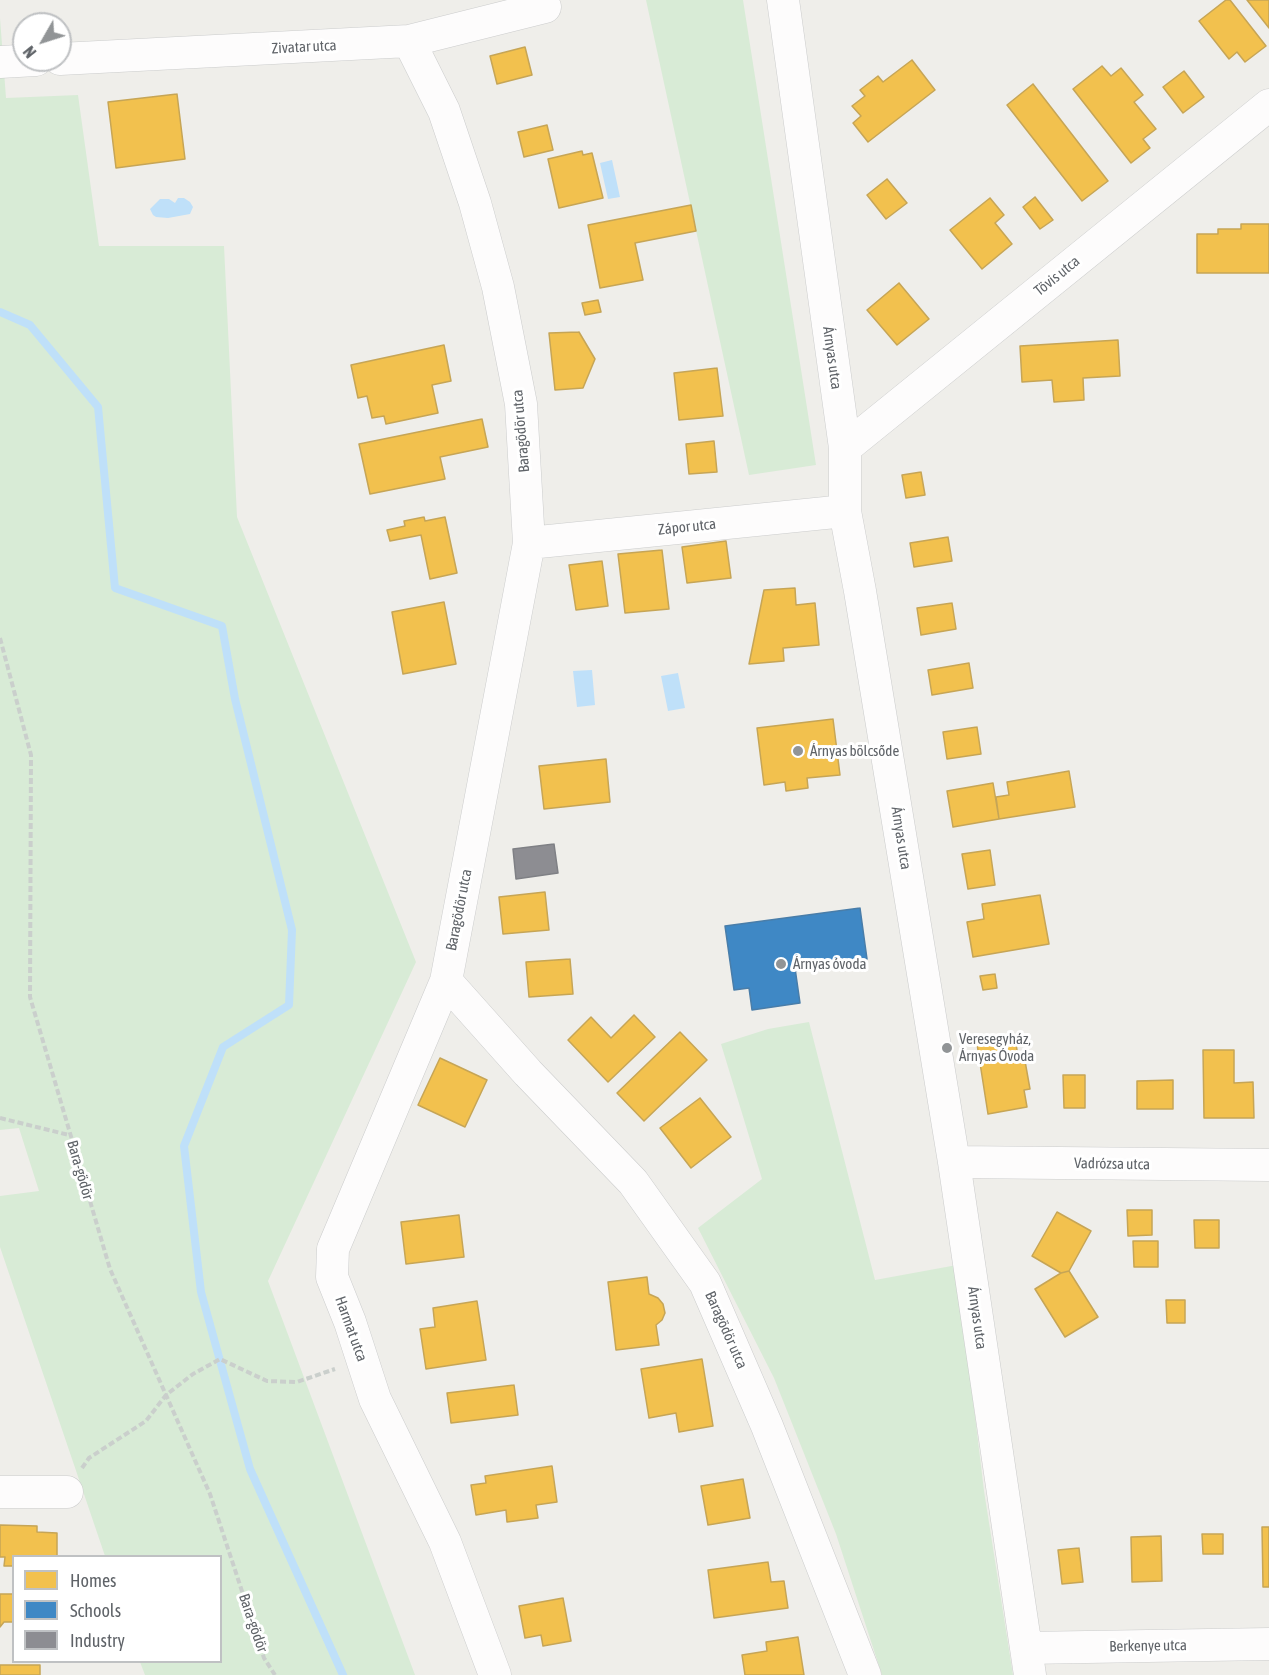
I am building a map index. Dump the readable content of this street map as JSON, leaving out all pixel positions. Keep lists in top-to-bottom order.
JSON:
{
  "streets": {
    "street": [
      "Zivatar utca",
      "Tövis utca",
      "Árnyas utca",
      "Baragödör utca",
      "Zápor utca",
      "Vadrózsa utca",
      "Harmat utca",
      "Berkenye utca"
    ],
    "path": ["Bara-gödör"]
  },
  "crossings": [
    ["Zivatar utca", "Baragödör utca"],
    ["Tövis utca", "Árnyas utca"],
    ["Árnyas utca", "Zápor utca"],
    ["Árnyas utca", "Vadrózsa utca"],
    ["Árnyas utca", "Berkenye utca"],
    ["Baragödör utca", "Zápor utca"],
    ["Baragödör utca", "Harmat utca"]
  ],
  "places": ["Árnyas bölcsőde", "Árnyas óvoda", "Veresegyház, Árnyas Óvoda"],
  "legend": ["Homes", "Schools", "Industry"],
  "north": "bottom left"
}
